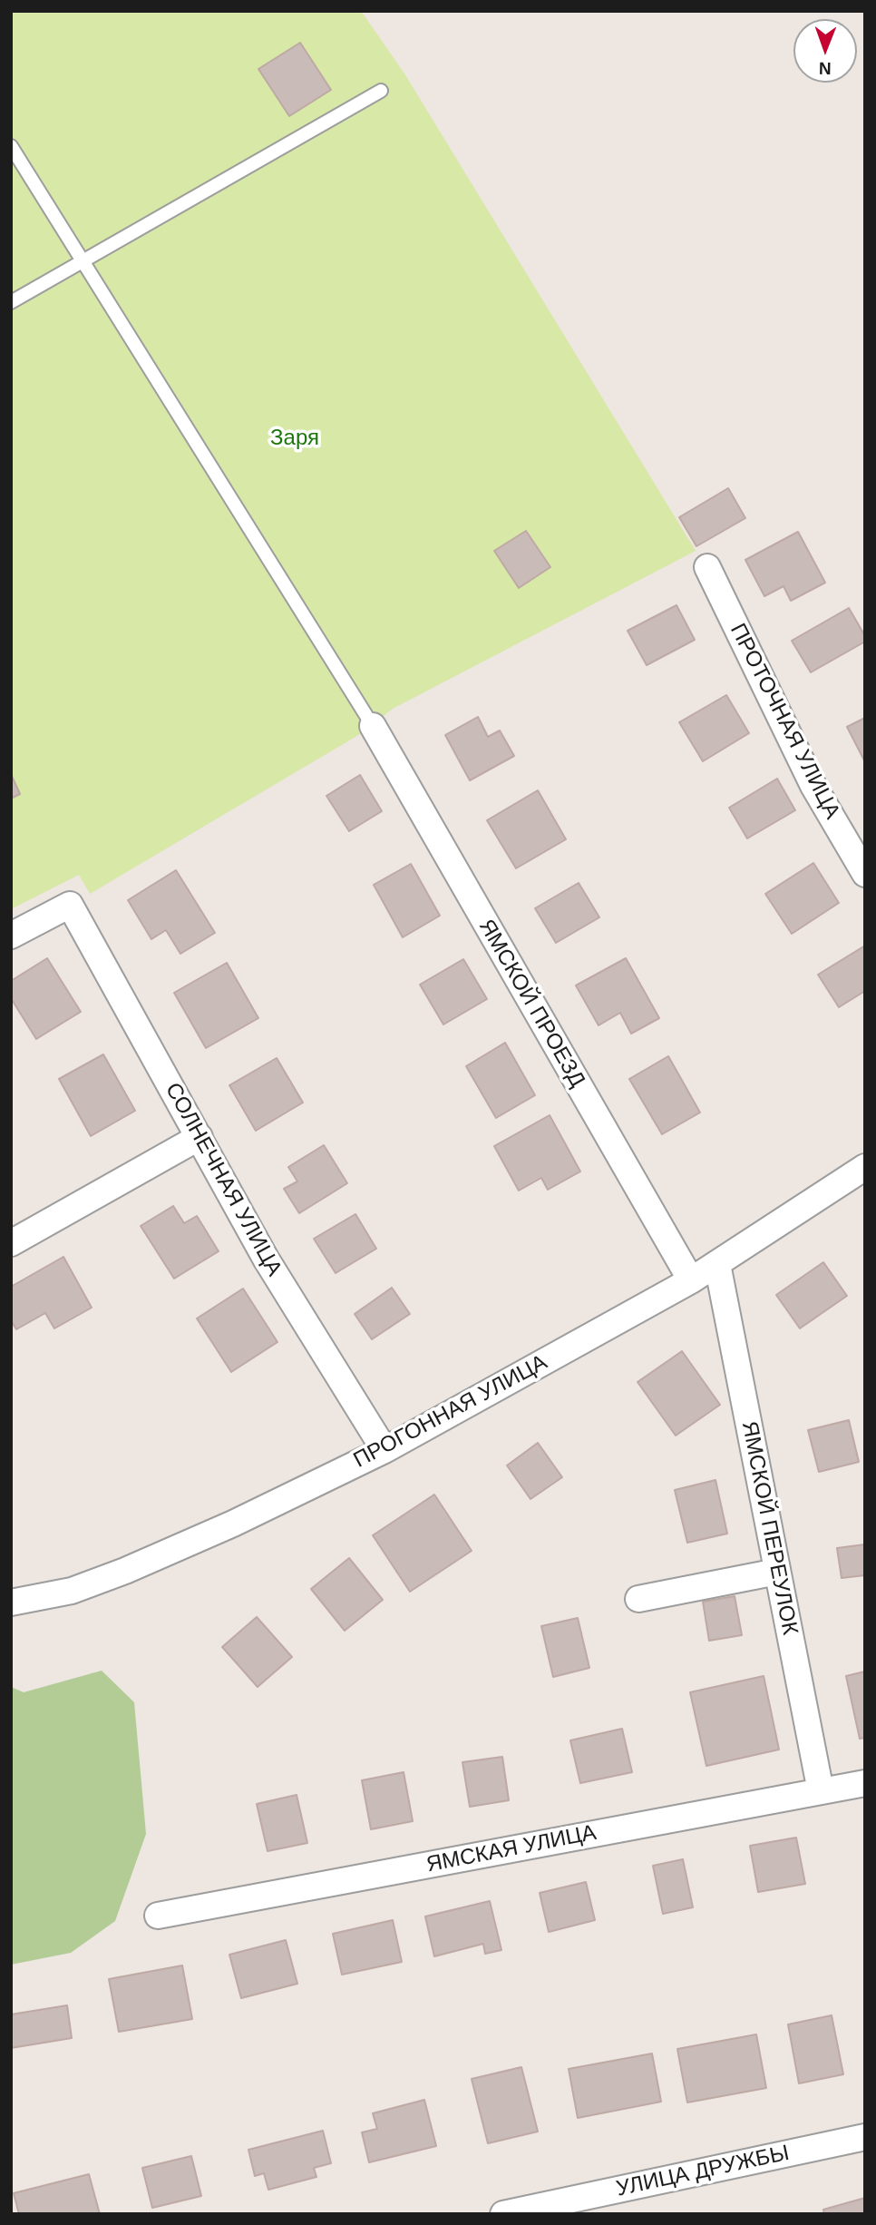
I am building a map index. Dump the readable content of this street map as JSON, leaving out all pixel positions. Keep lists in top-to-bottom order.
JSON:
{
  "streets": {
    "street": [
      "ПРОТОЧНАЯ УЛИЦА",
      "ЯМСКОЙ ПРОЕЗД",
      "СОЛНЕЧНАЯ УЛИЦА",
      "ПРОГОННАЯ УЛИЦА",
      "ЯМСКОЙ ПЕРЕУЛОК",
      "ЯМСКАЯ УЛИЦА",
      "УЛИЦА ДРУЖБЫ"
    ]
  },
  "crossings": [
    ["ЯМСКОЙ ПРОЕЗД", "ПРОГОННАЯ УЛИЦА"],
    ["СОЛНЕЧНАЯ УЛИЦА", "ПРОГОННАЯ УЛИЦА"],
    ["ПРОГОННАЯ УЛИЦА", "ЯМСКОЙ ПЕРЕУЛОК"],
    ["ЯМСКОЙ ПЕРЕУЛОК", "ЯМСКАЯ УЛИЦА"]
  ],
  "parks": ["Заря"],
  "north": "bottom"
}
